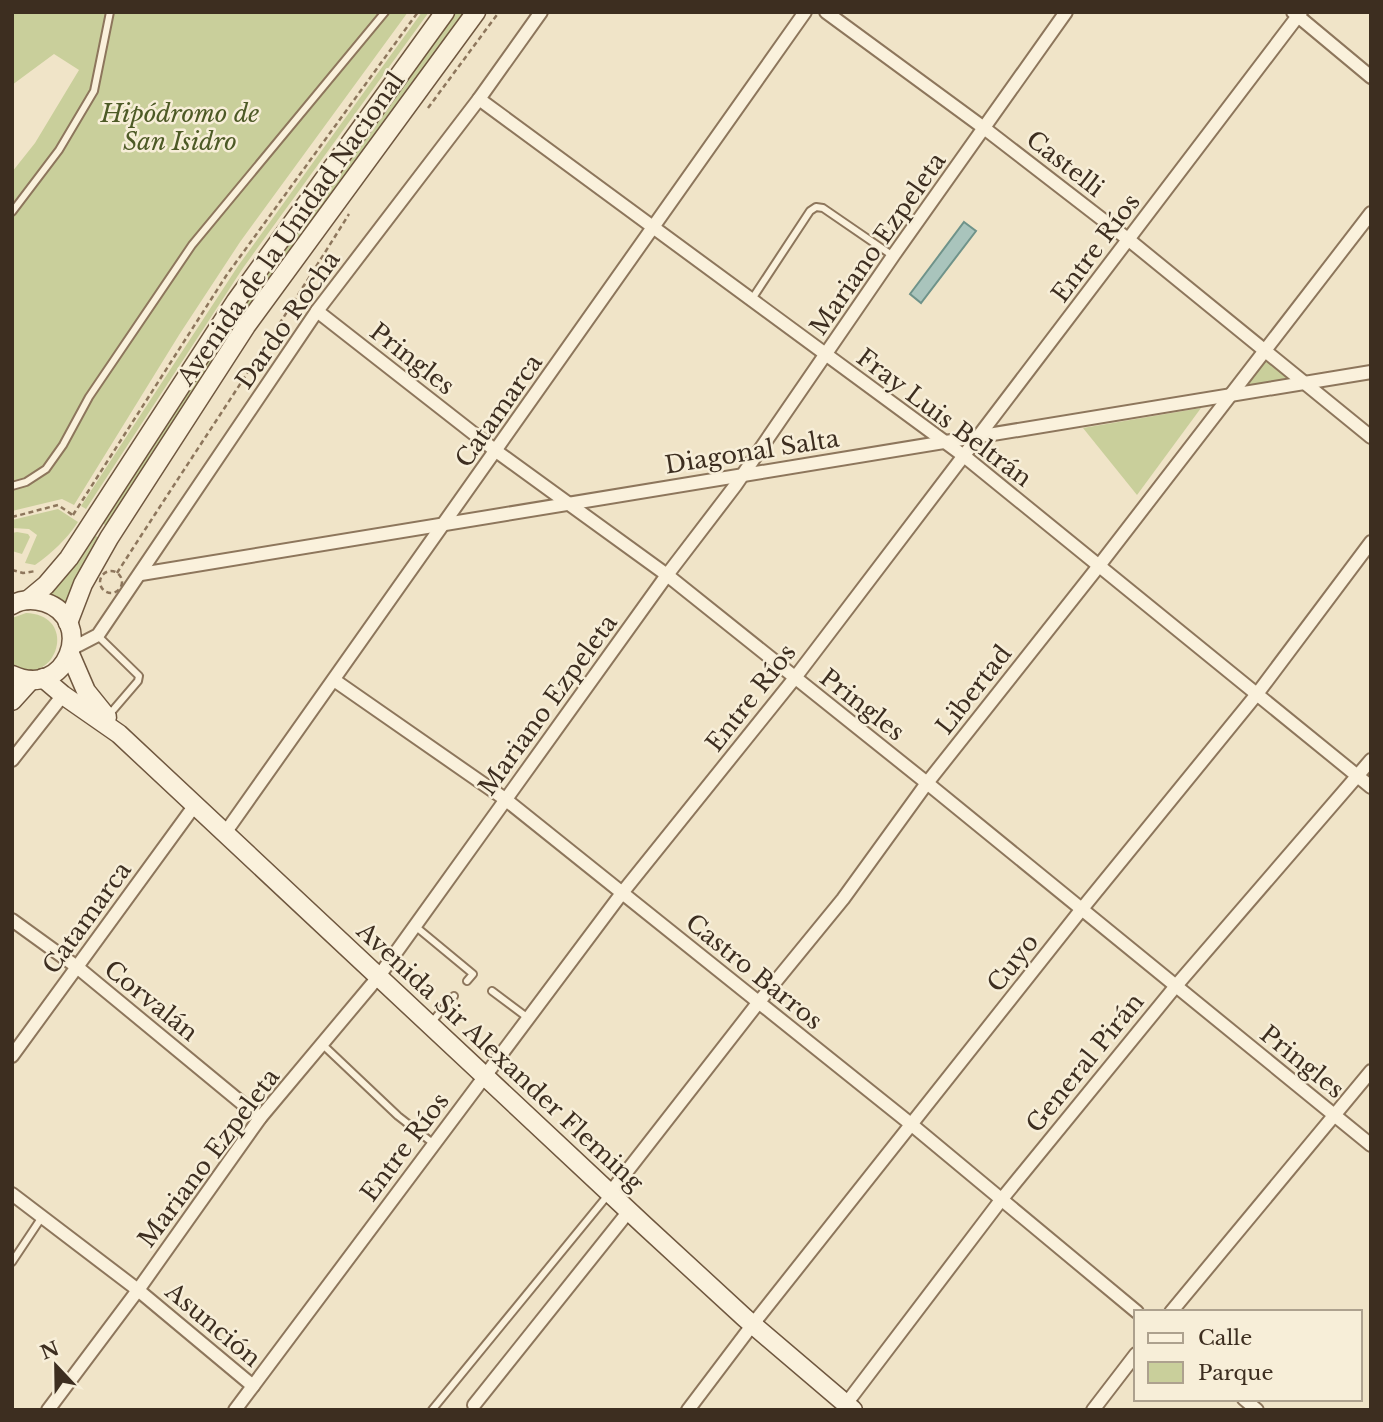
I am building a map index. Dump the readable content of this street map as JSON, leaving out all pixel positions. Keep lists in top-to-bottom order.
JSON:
{
  "streets": {
    "main road": ["Avenida de la Unidad Nacional", "Avenida Sir Alexander Fleming"],
    "street": [
      "Castelli",
      "Mariano Ezpeleta",
      "Entre Ríos",
      "Dardo Rocha",
      "Pringles",
      "Catamarca",
      "Fray Luis Beltrán",
      "Diagonal Salta",
      "Libertad",
      "Cuyo",
      "Castro Barros",
      "Corvalán",
      "General Pirán",
      "Asunción"
    ]
  },
  "crossings": [
    ["Castelli", "Mariano Ezpeleta"],
    ["Castelli", "Entre Ríos"],
    ["Castelli", "Diagonal Salta"],
    ["Castelli", "Libertad"],
    ["Avenida de la Unidad Nacional", "Avenida Sir Alexander Fleming"],
    ["Mariano Ezpeleta", "Pringles"],
    ["Mariano Ezpeleta", "Fray Luis Beltrán"],
    ["Mariano Ezpeleta", "Diagonal Salta"],
    ["Mariano Ezpeleta", "Castro Barros"],
    ["Mariano Ezpeleta", "Corvalán"],
    ["Mariano Ezpeleta", "Avenida Sir Alexander Fleming"],
    ["Mariano Ezpeleta", "Asunción"],
    ["Entre Ríos", "Pringles"],
    ["Entre Ríos", "Fray Luis Beltrán"],
    ["Entre Ríos", "Diagonal Salta"],
    ["Entre Ríos", "Castro Barros"],
    ["Entre Ríos", "Avenida Sir Alexander Fleming"],
    ["Entre Ríos", "Asunción"],
    ["Dardo Rocha", "Pringles"],
    ["Dardo Rocha", "Fray Luis Beltrán"],
    ["Dardo Rocha", "Diagonal Salta"],
    ["Dardo Rocha", "Avenida Sir Alexander Fleming"],
    ["Pringles", "Catamarca"],
    ["Pringles", "Diagonal Salta"],
    ["Pringles", "Libertad"],
    ["Pringles", "Cuyo"],
    ["Pringles", "General Pirán"],
    ["Catamarca", "Fray Luis Beltrán"],
    ["Catamarca", "Diagonal Salta"],
    ["Catamarca", "Castro Barros"],
    ["Catamarca", "Corvalán"],
    ["Catamarca", "Avenida Sir Alexander Fleming"],
    ["Fray Luis Beltrán", "Diagonal Salta"],
    ["Fray Luis Beltrán", "Libertad"],
    ["Fray Luis Beltrán", "Cuyo"],
    ["Fray Luis Beltrán", "General Pirán"],
    ["Diagonal Salta", "Libertad"],
    ["Libertad", "Castro Barros"],
    ["Libertad", "Avenida Sir Alexander Fleming"],
    ["Cuyo", "Castro Barros"],
    ["Cuyo", "Avenida Sir Alexander Fleming"],
    ["Castro Barros", "General Pirán"],
    ["Avenida Sir Alexander Fleming", "General Pirán"]
  ],
  "parks": ["Hipódromo de San Isidro"],
  "legend": ["Calle", "Parque"],
  "north": "top"
}
